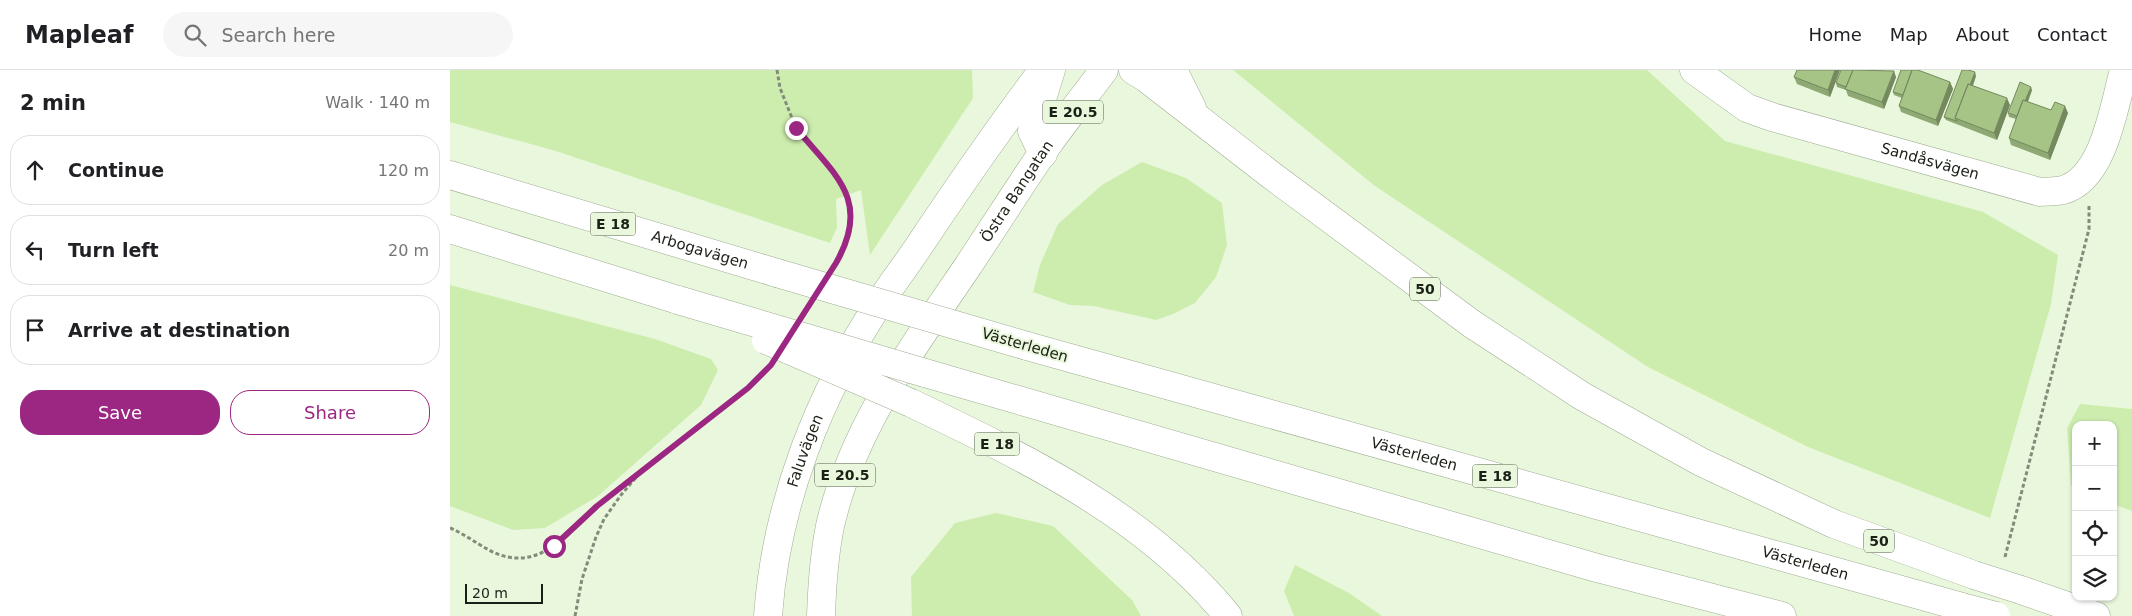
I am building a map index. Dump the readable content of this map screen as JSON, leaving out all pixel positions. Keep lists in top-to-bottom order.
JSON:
{
  "streets": {
    "main road": [
      "E 20.5",
      "Sandåsvägen",
      "Östra Bangatan",
      "E 18",
      "Arbogavägen",
      "50",
      "Västerleden",
      "Faluvägen"
    ]
  },
  "crossings": [
    ["E 20.5", "Arbogavägen"],
    ["E 20.5", "Västerleden"],
    ["E 20.5", "Faluvägen"],
    ["Arbogavägen", "Västerleden"],
    ["Arbogavägen", "Faluvägen"],
    ["Västerleden", "Faluvägen"]
  ],
  "scale_bar": "20 m",
  "page": {
    "header": "Mapleaf",
    "search": "Search here",
    "nav": [
      "Home",
      "Map",
      "About",
      "Contact"
    ],
    "heading": ["2 min", "Walk · 140 m"],
    "list": [
      ["Continue", "120 m"],
      ["Turn left", "20 m"],
      "Arrive at destination"
    ],
    "buttons": ["Save", "Share"],
    "map_buttons": ["+", "−"],
    "scale": "20 m"
  }
}
